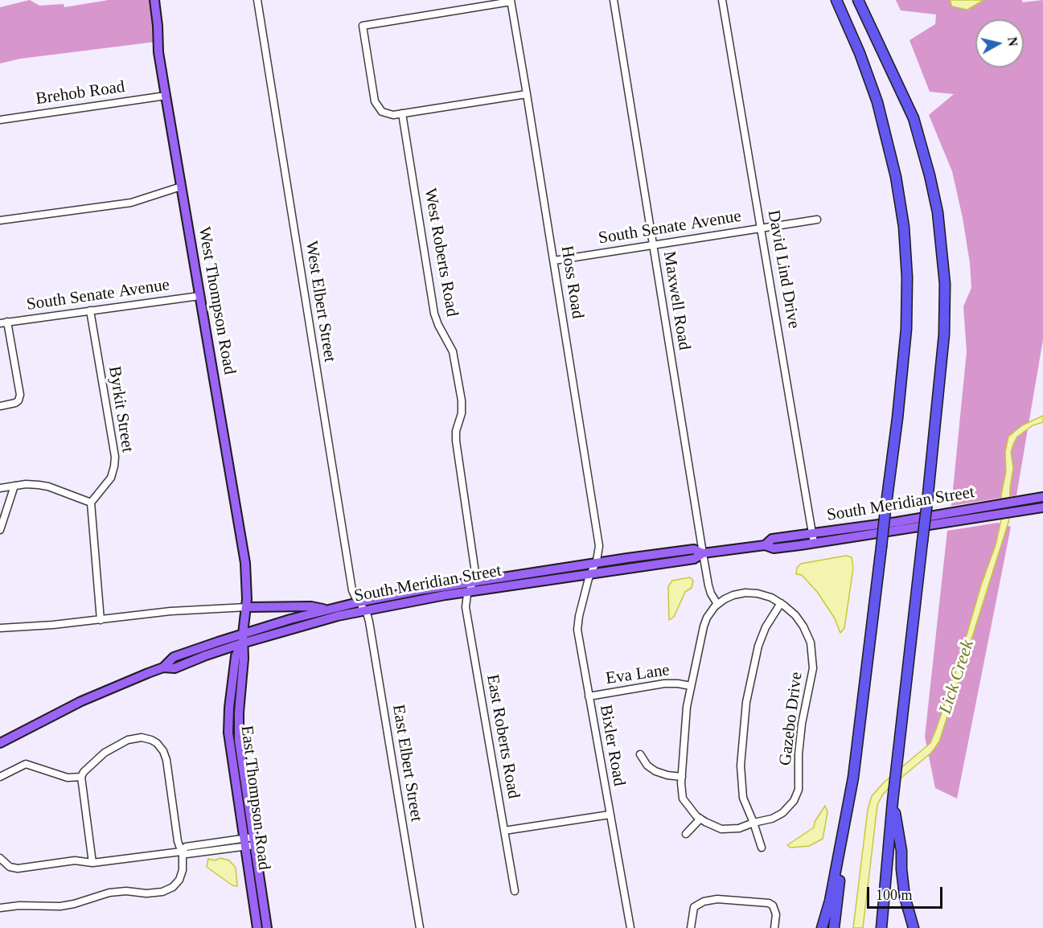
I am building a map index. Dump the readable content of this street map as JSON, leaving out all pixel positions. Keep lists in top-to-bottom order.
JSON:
{
  "streets": {
    "main road": ["West Thompson Road", "South Meridian Street", "East Thompson Road"],
    "street": [
      "Brehob Road",
      "South Senate Avenue",
      "West Roberts Road",
      "David Lind Drive",
      "Hoss Road",
      "Maxwell Road",
      "West Elbert Street",
      "Byrkit Street",
      "Eva Lane",
      "Gazebo Drive",
      "East Roberts Road",
      "Bixler Road",
      "East Elbert Street"
    ]
  },
  "crossings": [
    ["Brehob Road", "West Thompson Road"],
    ["South Senate Avenue", "David Lind Drive"],
    ["South Senate Avenue", "Hoss Road"],
    ["South Senate Avenue", "West Thompson Road"],
    ["South Senate Avenue", "Maxwell Road"],
    ["South Senate Avenue", "Byrkit Street"],
    ["West Roberts Road", "South Meridian Street"],
    ["West Roberts Road", "East Roberts Road"],
    ["David Lind Drive", "South Meridian Street"],
    ["Hoss Road", "South Meridian Street"],
    ["Hoss Road", "Bixler Road"],
    ["West Thompson Road", "South Meridian Street"],
    ["West Thompson Road", "East Thompson Road"],
    ["Maxwell Road", "South Meridian Street"],
    ["West Elbert Street", "South Meridian Street"],
    ["West Elbert Street", "East Elbert Street"],
    ["South Meridian Street", "East Roberts Road"],
    ["South Meridian Street", "Bixler Road"],
    ["South Meridian Street", "East Elbert Street"],
    ["South Meridian Street", "East Thompson Road"],
    ["Eva Lane", "Bixler Road"]
  ],
  "water": ["Lick Creek"],
  "scale_bar": "100 m",
  "north": "right"
}
